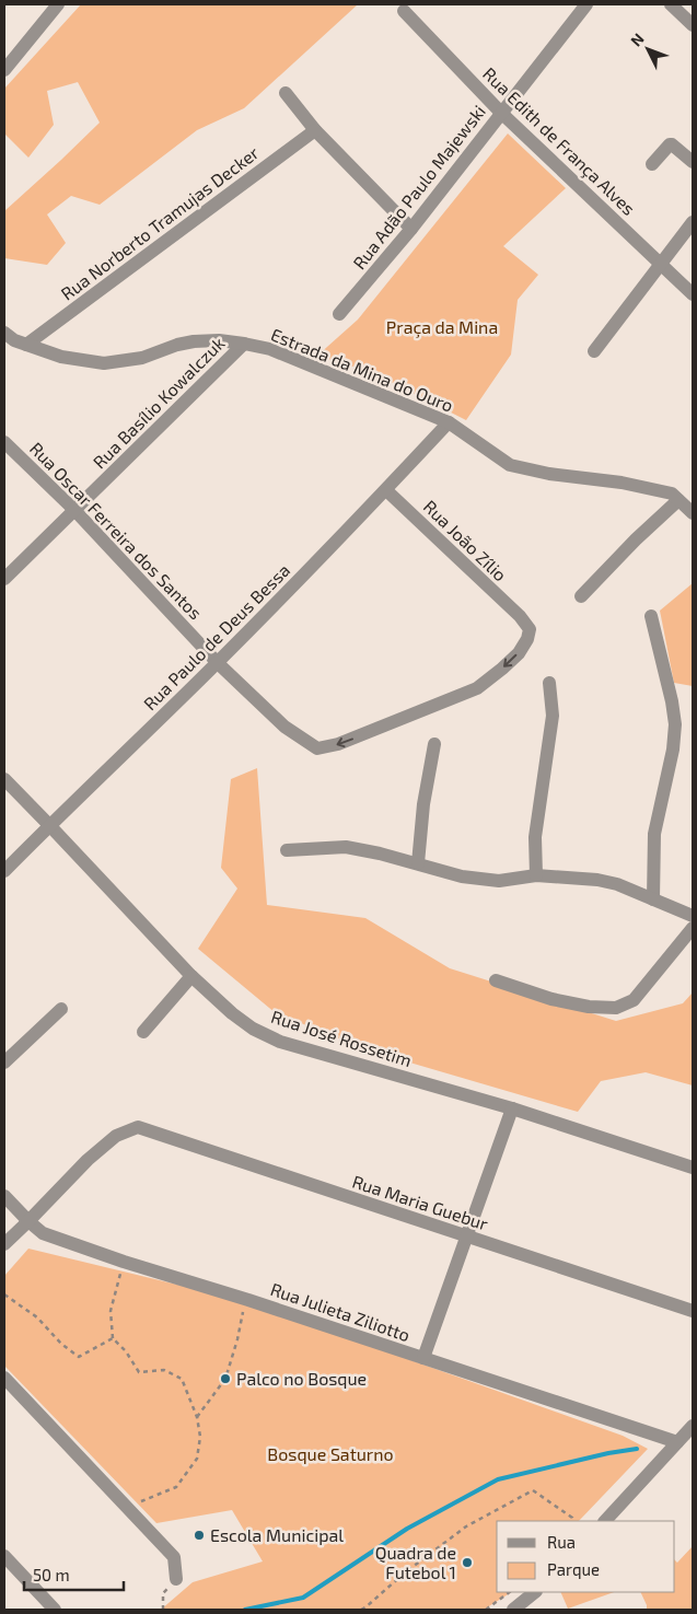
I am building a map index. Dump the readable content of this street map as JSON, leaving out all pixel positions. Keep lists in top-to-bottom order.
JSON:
{
  "streets": {
    "street": [
      "Rua Edith de França Alves",
      "Rua Adão Paulo Majewski",
      "Rua Norberto Tramujas Decker",
      "Estrada da Mina do Ouro",
      "Rua Basílio Kowalczuk",
      "Rua Oscar Ferreira dos Santos",
      "Rua João Zílio",
      "Rua Paulo de Deus Bessa",
      "Rua José Rossetim",
      "Rua Maria Guebur",
      "Rua Julieta Ziliotto"
    ]
  },
  "crossings": [
    ["Rua Edith de França Alves", "Rua Adão Paulo Majewski"],
    ["Rua Norberto Tramujas Decker", "Estrada da Mina do Ouro"],
    ["Estrada da Mina do Ouro", "Rua Basílio Kowalczuk"],
    ["Estrada da Mina do Ouro", "Rua Paulo de Deus Bessa"],
    ["Rua Basílio Kowalczuk", "Rua Oscar Ferreira dos Santos"],
    ["Rua Oscar Ferreira dos Santos", "Rua João Zílio"],
    ["Rua Oscar Ferreira dos Santos", "Rua Paulo de Deus Bessa"],
    ["Rua João Zílio", "Rua Paulo de Deus Bessa"],
    ["Rua Paulo de Deus Bessa", "Rua José Rossetim"],
    ["Rua Maria Guebur", "Rua Julieta Ziliotto"]
  ],
  "parks": ["Praça da Mina", "Bosque Saturno"],
  "places": ["Palco no Bosque", "Escola Municipal", "Quadra de Futebol 1"],
  "legend": ["Rua", "Parque"],
  "scale_bar": "50 m",
  "north": "top left"
}
